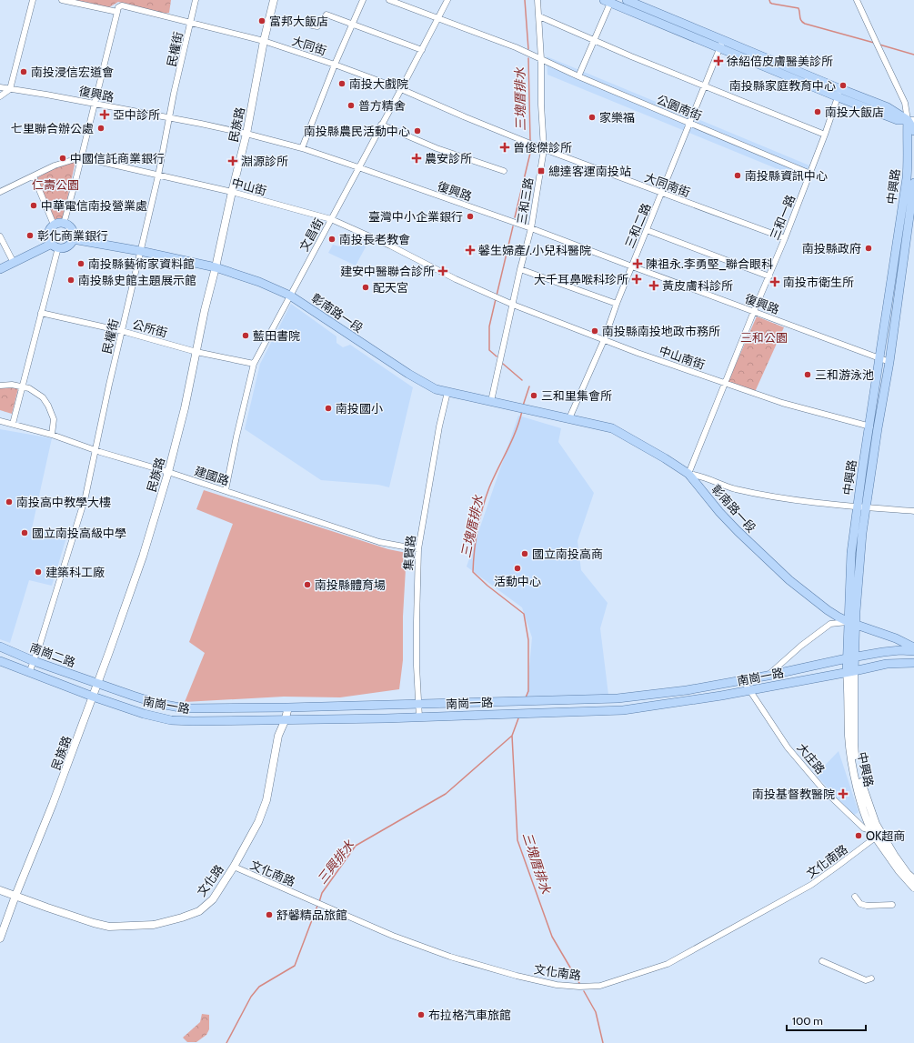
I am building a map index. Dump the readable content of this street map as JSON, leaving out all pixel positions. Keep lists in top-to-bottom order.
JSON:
{
  "streets": {
    "main road": [
      "民族路",
      "中興路",
      "彰南路一段",
      "南崗二路",
      "南崗一路",
      "大庄路",
      "文化路"
    ],
    "street": [
      "大同街",
      "民權街",
      "復興路",
      "公園南街",
      "大同南街",
      "中山街",
      "三和三路",
      "三和一路",
      "三和二路",
      "文昌街",
      "公所街",
      "中山南街",
      "建國路",
      "集賢路",
      "文化南路"
    ]
  },
  "crossings": [
    ["大同街", "民權街"],
    ["大同街", "民族路"],
    ["大同街", "大同南街"],
    ["大同街", "三和三路"],
    ["大同街", "文昌街"],
    ["民權街", "復興路"],
    ["民權街", "中山街"],
    ["民權街", "彰南路一段"],
    ["民權街", "公所街"],
    ["民權街", "建國路"],
    ["民權街", "南崗二路"],
    ["復興路", "民族路"],
    ["復興路", "中興路"],
    ["復興路", "三和三路"],
    ["復興路", "三和一路"],
    ["復興路", "三和二路"],
    ["復興路", "文昌街"],
    ["公園南街", "三和三路"],
    ["公園南街", "三和一路"],
    ["公園南街", "三和二路"],
    ["公園南街", "文昌街"],
    ["民族路", "中山街"],
    ["民族路", "彰南路一段"],
    ["民族路", "公所街"],
    ["民族路", "建國路"],
    ["民族路", "南崗二路"],
    ["民族路", "南崗一路"],
    ["民族路", "文化路"],
    ["大同南街", "三和三路"],
    ["大同南街", "三和一路"],
    ["大同南街", "三和二路"],
    ["中山街", "文昌街"],
    ["中山街", "中山南街"],
    ["中興路", "彰南路一段"],
    ["中興路", "中山南街"],
    ["中興路", "南崗一路"],
    ["中興路", "大庄路"],
    ["中興路", "文化南路"],
    ["三和三路", "彰南路一段"],
    ["三和三路", "中山南街"],
    ["三和一路", "彰南路一段"],
    ["三和一路", "中山南街"],
    ["三和二路", "彰南路一段"],
    ["三和二路", "中山南街"],
    ["文昌街", "彰南路一段"],
    ["文昌街", "公所街"],
    ["文昌街", "建國路"],
    ["彰南路一段", "集賢路"],
    ["建國路", "集賢路"],
    ["集賢路", "南崗一路"],
    ["南崗二路", "南崗一路"],
    ["南崗一路", "大庄路"],
    ["南崗一路", "文化路"],
    ["大庄路", "文化南路"],
    ["文化南路", "文化路"]
  ],
  "water": ["三塊厝排水", "三興排水"],
  "parks": ["仁壽公園", "三和公園"],
  "places": {
    "other": [
      "富邦大飯店",
      "南投浸信宏道會",
      "南投大戲院",
      "南投縣家庭教育中心",
      "普方精舍",
      "南投大飯店",
      "家樂福",
      "七里聯合辦公處",
      "南投縣農民活動中心",
      "中國信託商業銀行",
      "南投縣資訊中心",
      "中華電信南投營業處",
      "臺灣中小企業銀行",
      "彰化商業銀行",
      "南投長老教會",
      "南投縣政府",
      "南投縣藝術家資料館",
      "南投縣史館主題展示館",
      "配天宮",
      "南投縣南投地政市務所",
      "藍田書院",
      "三和游泳池",
      "三和里集會所",
      "南投國小",
      "南投高中教學大樓",
      "國立南投高級中學",
      "國立南投高商",
      "活動中心",
      "建築科工廠",
      "南投縣體育場",
      "OK超商",
      "舒馨精品旅館",
      "布拉格汽車旅館"
    ],
    "health": [
      "徐紹倍皮膚醫美診所",
      "亞中診所",
      "曾俊傑診所",
      "農安診所",
      "淵源診所",
      "馨生婦產/.小兒科醫院",
      "陳祖永.李勇堅_聯合眼科",
      "建安中醫聯合診所",
      "大千耳鼻喉科珍所",
      "南投市衛生所",
      "黃皮膚科診所",
      "南投基督教醫院"
    ],
    "transit": ["總達客運南投站"]
  },
  "scale_bar": "100 m"
}
